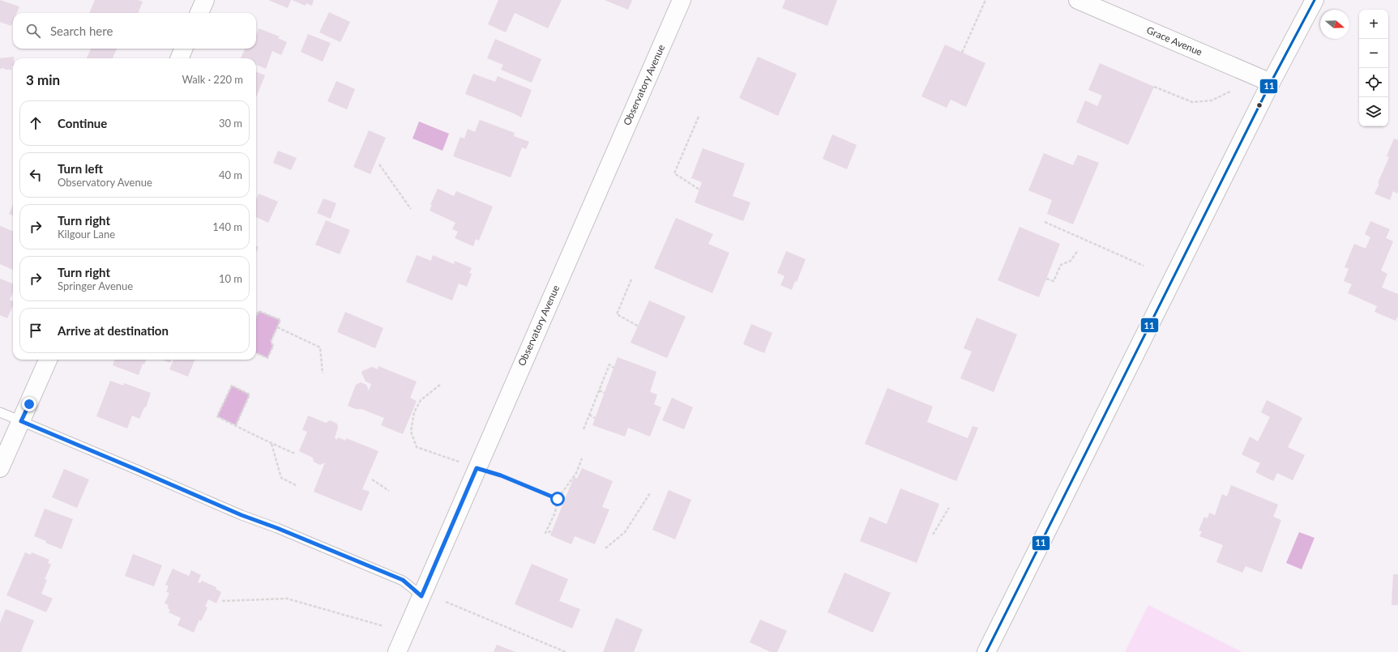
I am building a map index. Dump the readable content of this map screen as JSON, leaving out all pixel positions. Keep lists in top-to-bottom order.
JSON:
{
  "streets": {
    "street": ["Grace Avenue", "Observatory Avenue"]
  },
  "lines": ["transit line 11"],
  "north": "right",
  "page": {
    "map_buttons": ["+", "−"],
    "search": "Search here",
    "heading": ["3 min", "Walk · 220 m"],
    "list": [
      ["Continue", "30 m"],
      ["Turn left", "Observatory Avenue", "40 m"],
      ["Turn right", "Kilgour Lane", "140 m"],
      ["Turn right", "Springer Avenue", "10 m"],
      "Arrive at destination"
    ]
  }
}
